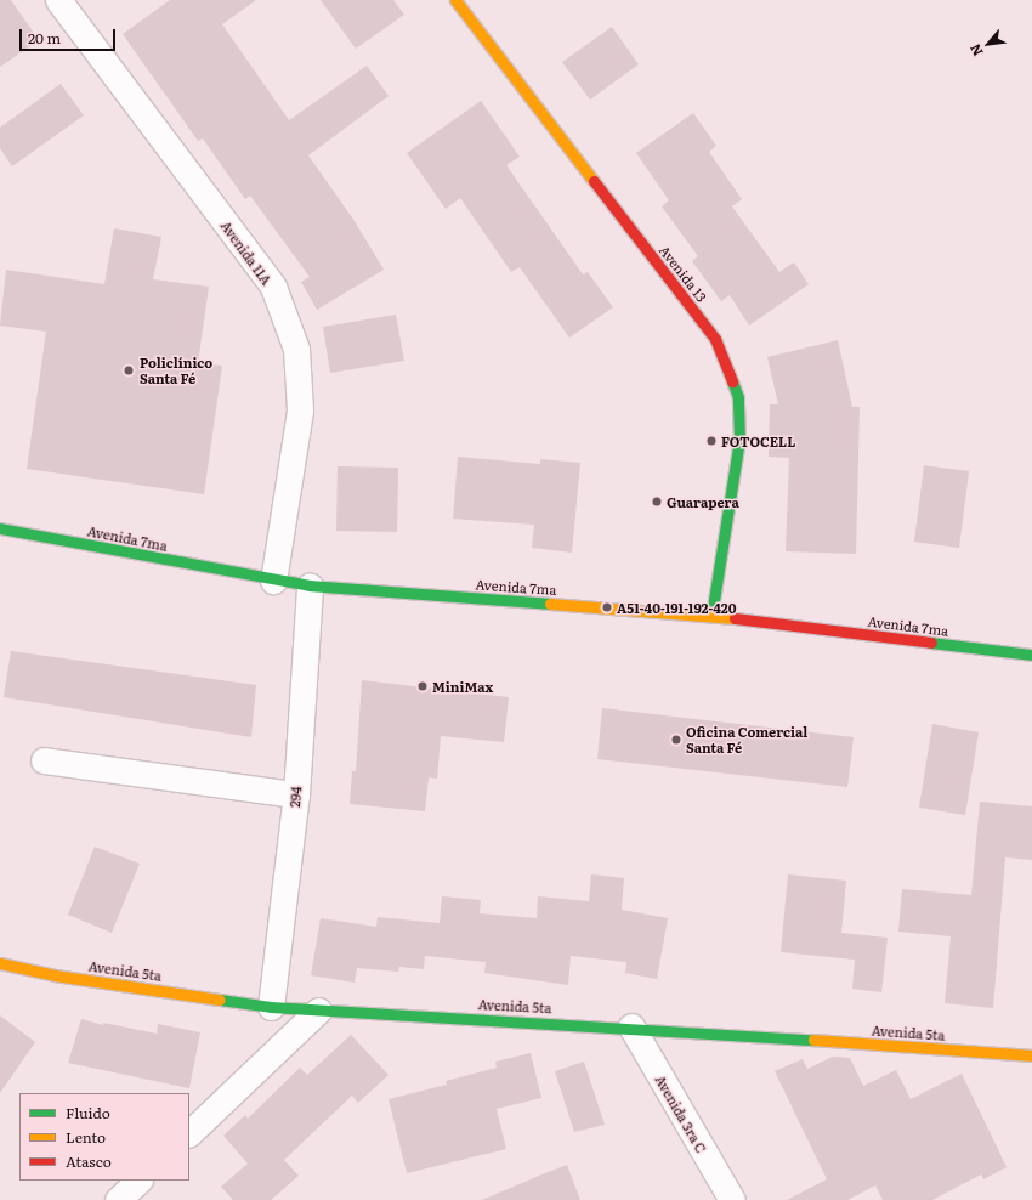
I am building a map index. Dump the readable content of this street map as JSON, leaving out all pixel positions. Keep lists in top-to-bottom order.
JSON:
{
  "streets": {
    "main road": ["Avenida 13", "Avenida 7ma", "Avenida 5ta"],
    "street": ["Avenida 11A", "294", "Avenida 3ra C"]
  },
  "crossings": [
    ["Avenida 11A", "Avenida 7ma"],
    ["Avenida 13", "Avenida 7ma"],
    ["Avenida 7ma", "294"],
    ["294", "Avenida 5ta"],
    ["Avenida 5ta", "Avenida 3ra C"]
  ],
  "places": [
    "Policlínico Santa Fé",
    "FOTOCELL",
    "Guarapera",
    "A51-40-191-192-420",
    "MiniMax",
    "Oficina Comercial Santa Fé"
  ],
  "legend": ["Fluido", "Lento", "Atasco"],
  "scale_bar": "20 m",
  "north": "bottom left"
}
